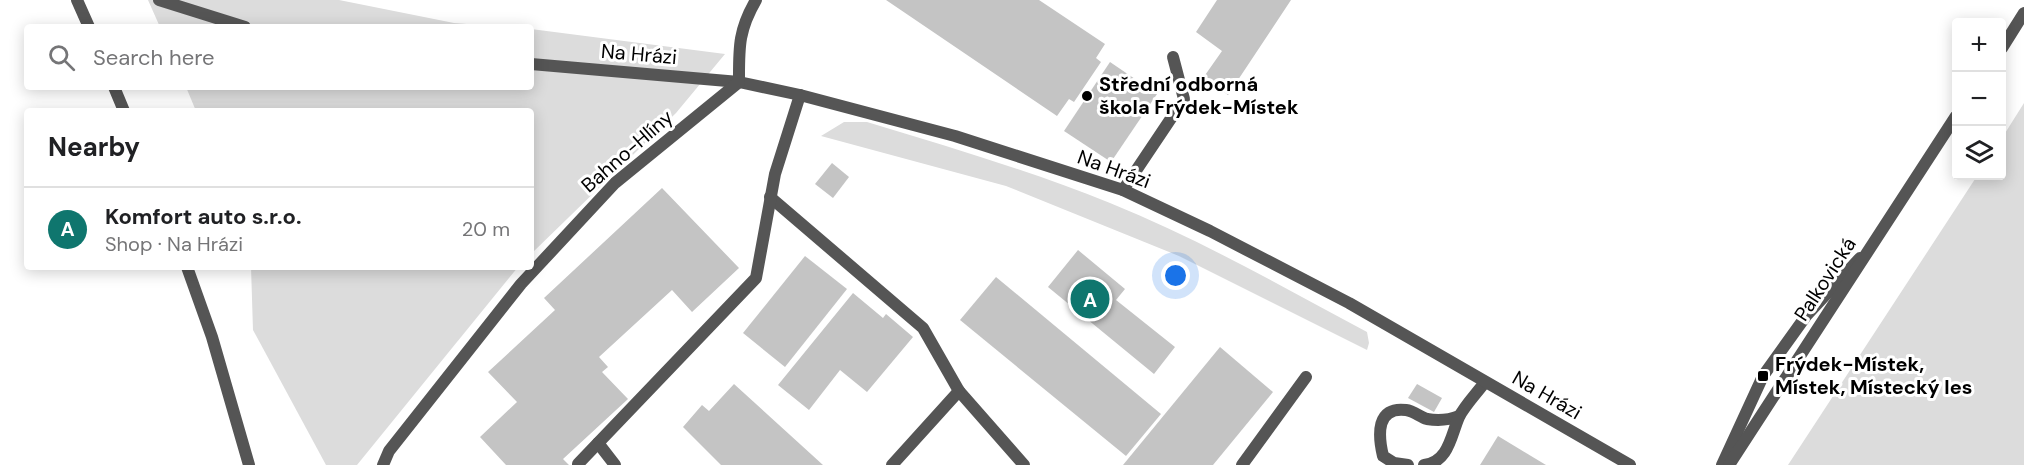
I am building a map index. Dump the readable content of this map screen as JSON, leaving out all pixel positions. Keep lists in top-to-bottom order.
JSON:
{
  "streets": {
    "street": ["Na Hrázi", "Bahno-Hlíny", "Palkovická"]
  },
  "crossings": [
    ["Na Hrázi", "Bahno-Hlíny"]
  ],
  "places": {
    "other": ["Střední odborná škola Frýdek-Místek"],
    "transit": ["Frýdek-Místek, Místek, Místecký les"]
  },
  "page": {
    "map_buttons": ["+", "−"],
    "search": "Search here",
    "heading": "Nearby",
    "list": [
      {
        "mark": "A",
        "name": "Komfort auto s.r.o.",
        "note": "Shop · Na Hrázi",
        "value": "20 m"
      }
    ],
    "pins": "A"
  }
}
